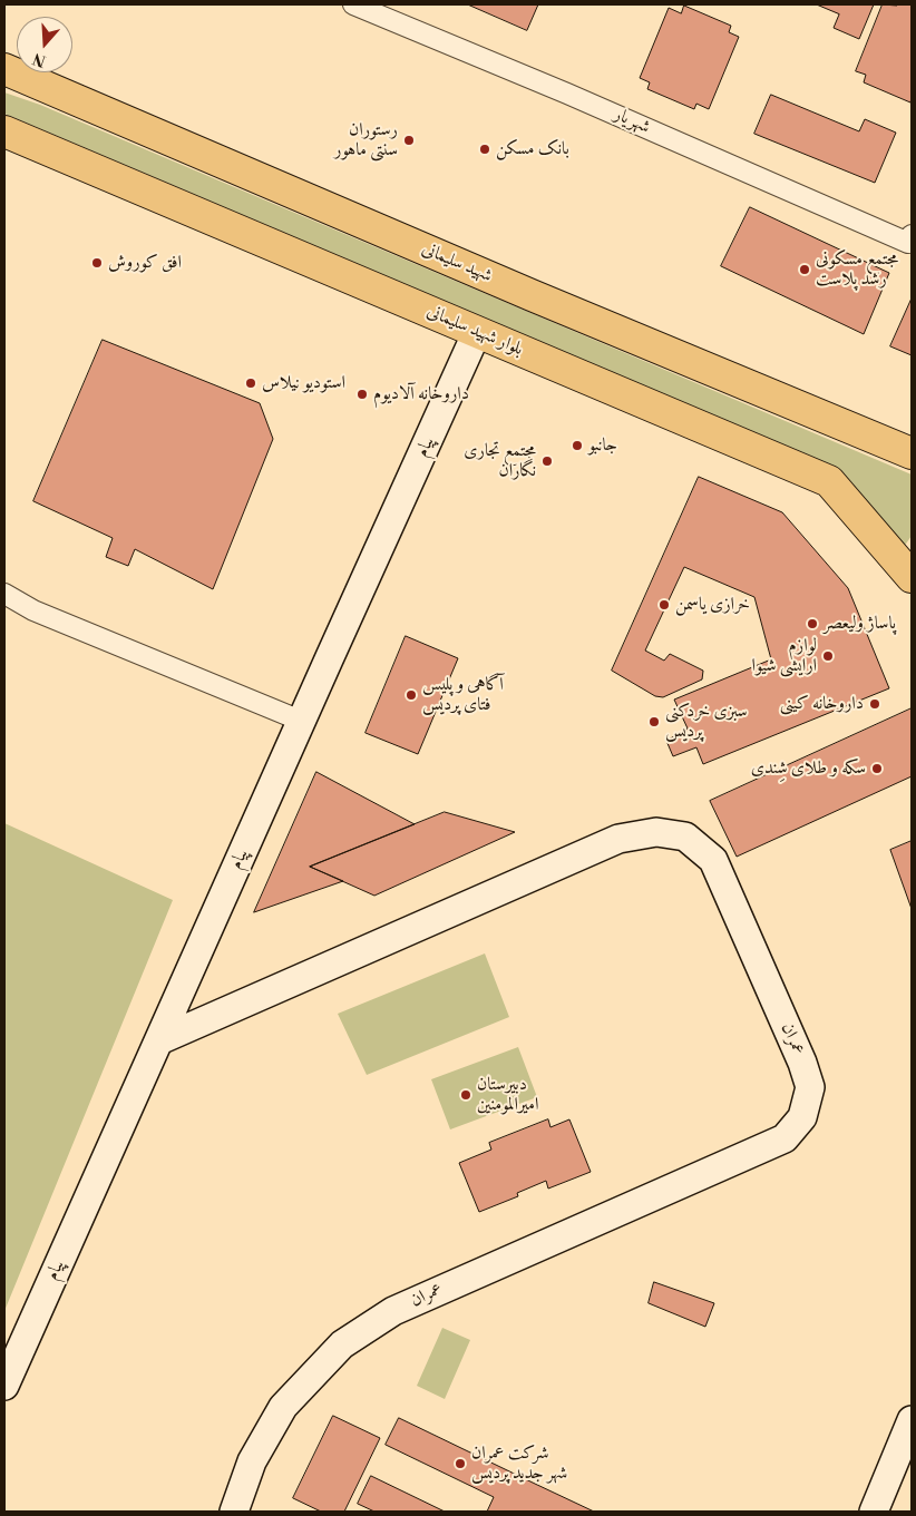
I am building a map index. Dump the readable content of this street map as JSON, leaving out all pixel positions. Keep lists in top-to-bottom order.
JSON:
{
  "streets": {
    "main road": ["شهید سلیمانی", "بلوار شهید سلیمانی"],
    "street": ["شهریار", "پیام", "عمران"]
  },
  "crossings": [
    ["بلوار شهید سلیمانی", "پیام"],
    ["پیام", "عمران"]
  ],
  "places": [
    "رستوران سنتی ماهور",
    "بانک مسکن",
    "افق کوروش",
    "مجتمع مسکونی رشد پلاست",
    "استودیو نیلاس",
    "داروخانه آلادیوم",
    "جانبو",
    "مجتمع تجاری نگاران",
    "خرازی یاسمن",
    "پاساژ ولیعصر",
    "لوازم ارایشی شیوا",
    "آگاهی و پلیس فتای پردیس",
    "داروخانه کینی",
    "سبزی خردکنی پردیس",
    "سکه و طلای شِندی",
    "دبیرستان امیرالمومنین",
    "شرکت عمران شهر جدید پردیس"
  ],
  "north": "bottom"
}
